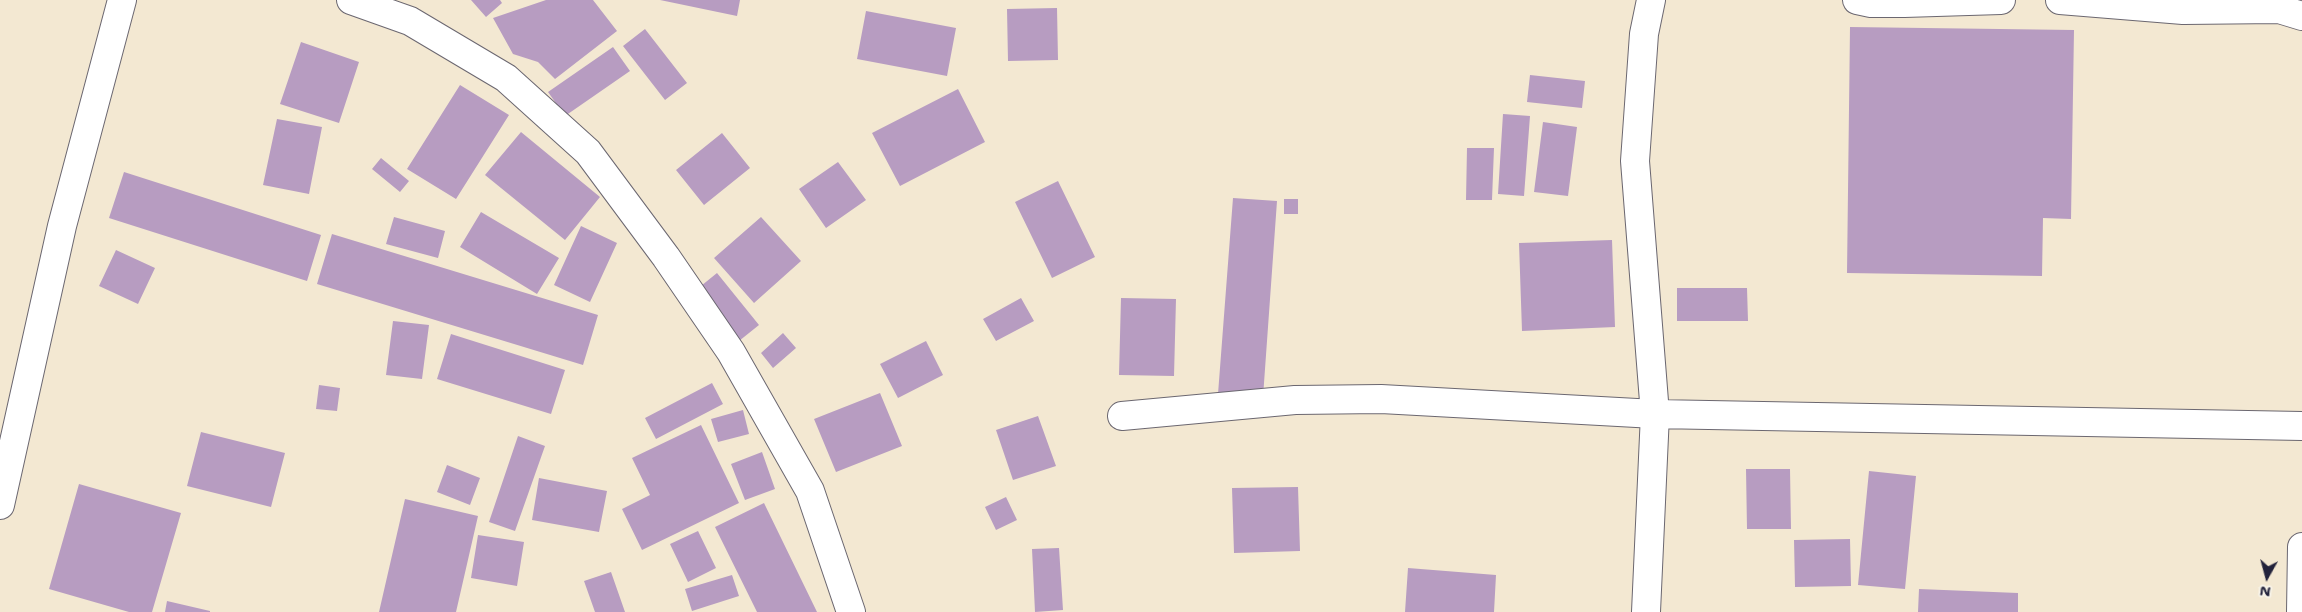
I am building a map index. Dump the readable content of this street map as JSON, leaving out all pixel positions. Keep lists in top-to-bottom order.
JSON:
{
  "north": "bottom"
}
